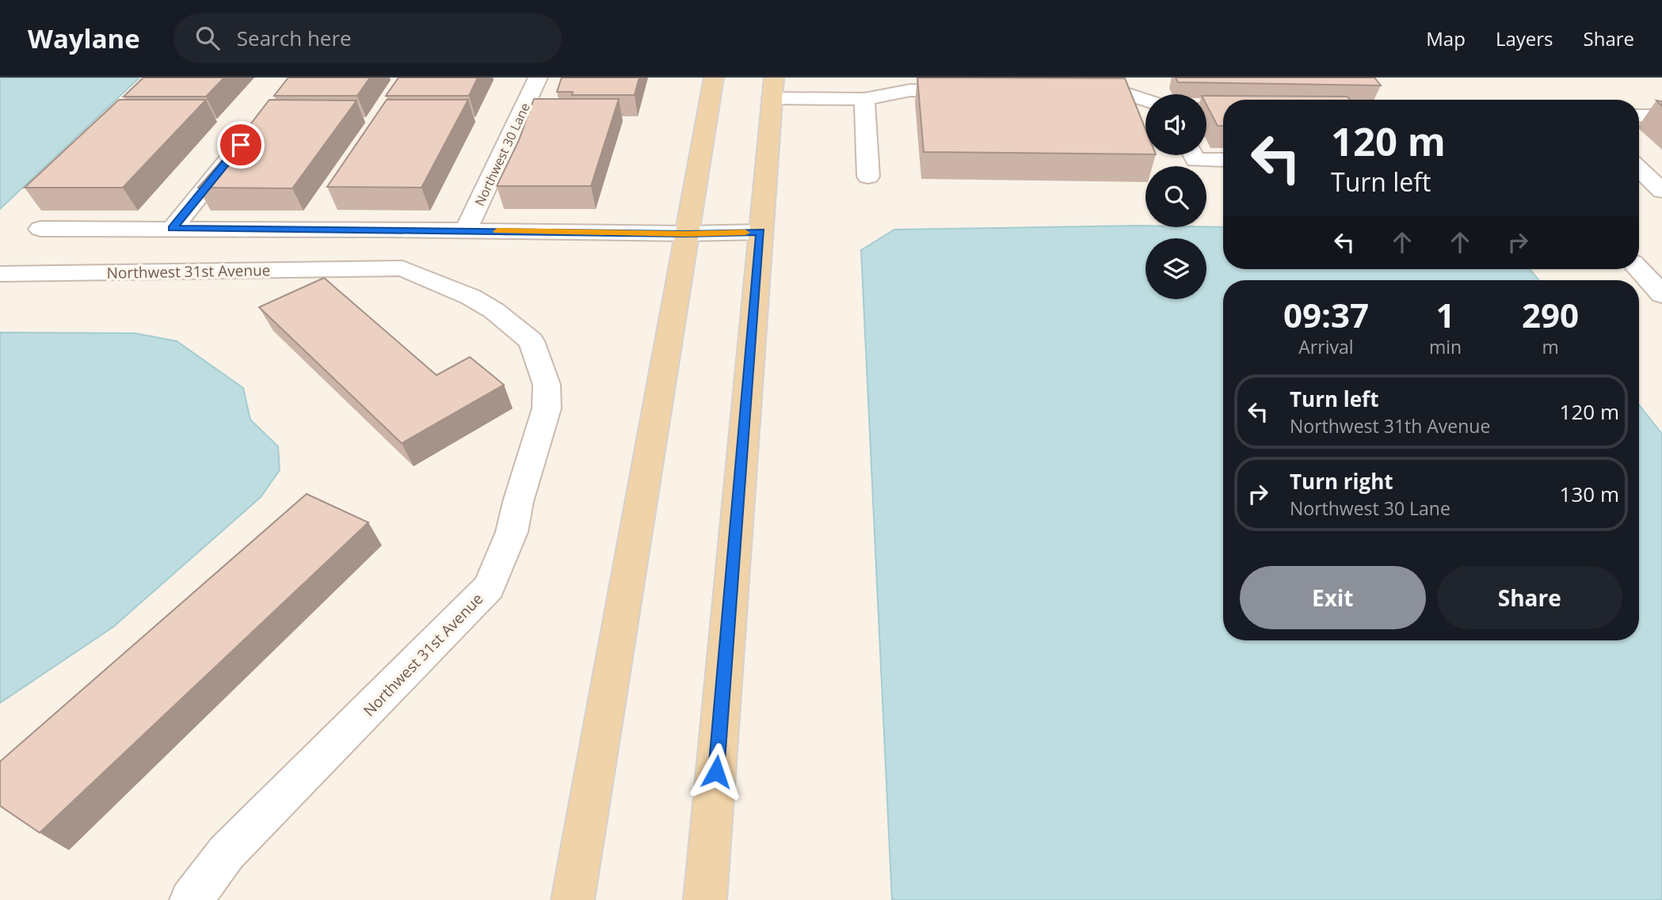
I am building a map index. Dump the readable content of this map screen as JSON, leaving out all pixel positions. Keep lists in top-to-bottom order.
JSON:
{
  "streets": {
    "street": ["Northwest 30 Lane", "Northwest 31st Avenue"]
  },
  "page": {
    "header": "Waylane",
    "search": "Search here",
    "nav": ["Map", "Layers", "Share"],
    "turn": ["120 m", "Turn left"],
    "eta": [
      "09:37",
      "Arrival",
      "1",
      "min",
      "290",
      "m"
    ],
    "list": [
      {
        "name": "Turn left",
        "note": "Northwest 31th Avenue",
        "value": "120 m"
      },
      {
        "name": "Turn right",
        "note": "Northwest 30 Lane",
        "value": "130 m"
      }
    ],
    "buttons": ["Exit", "Share"]
  }
}
